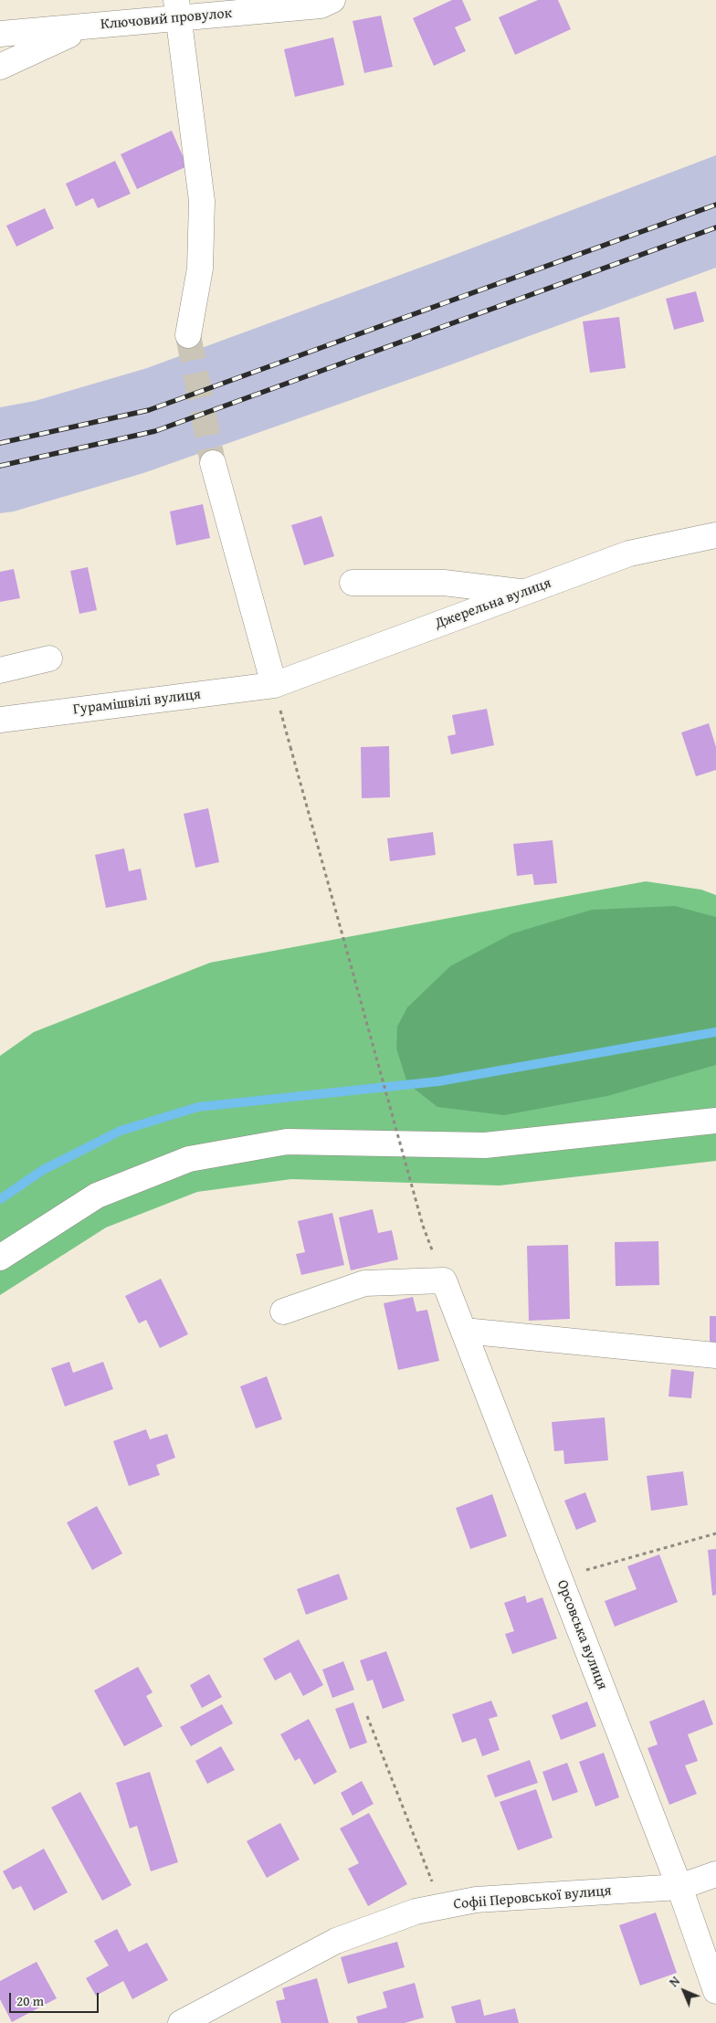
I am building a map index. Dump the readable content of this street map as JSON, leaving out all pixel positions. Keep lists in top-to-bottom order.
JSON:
{
  "streets": {
    "street": [
      "Ключовий провулок",
      "Джерельна вулиця",
      "Гурамішвілі вулиця",
      "Орсовська вулиця",
      "Софіі Перовської вулиця"
    ]
  },
  "crossings": [
    ["Джерельна вулиця", "Гурамішвілі вулиця"],
    ["Орсовська вулиця", "Софіі Перовської вулиця"]
  ],
  "scale_bar": "20 m",
  "north": "top left"
}
